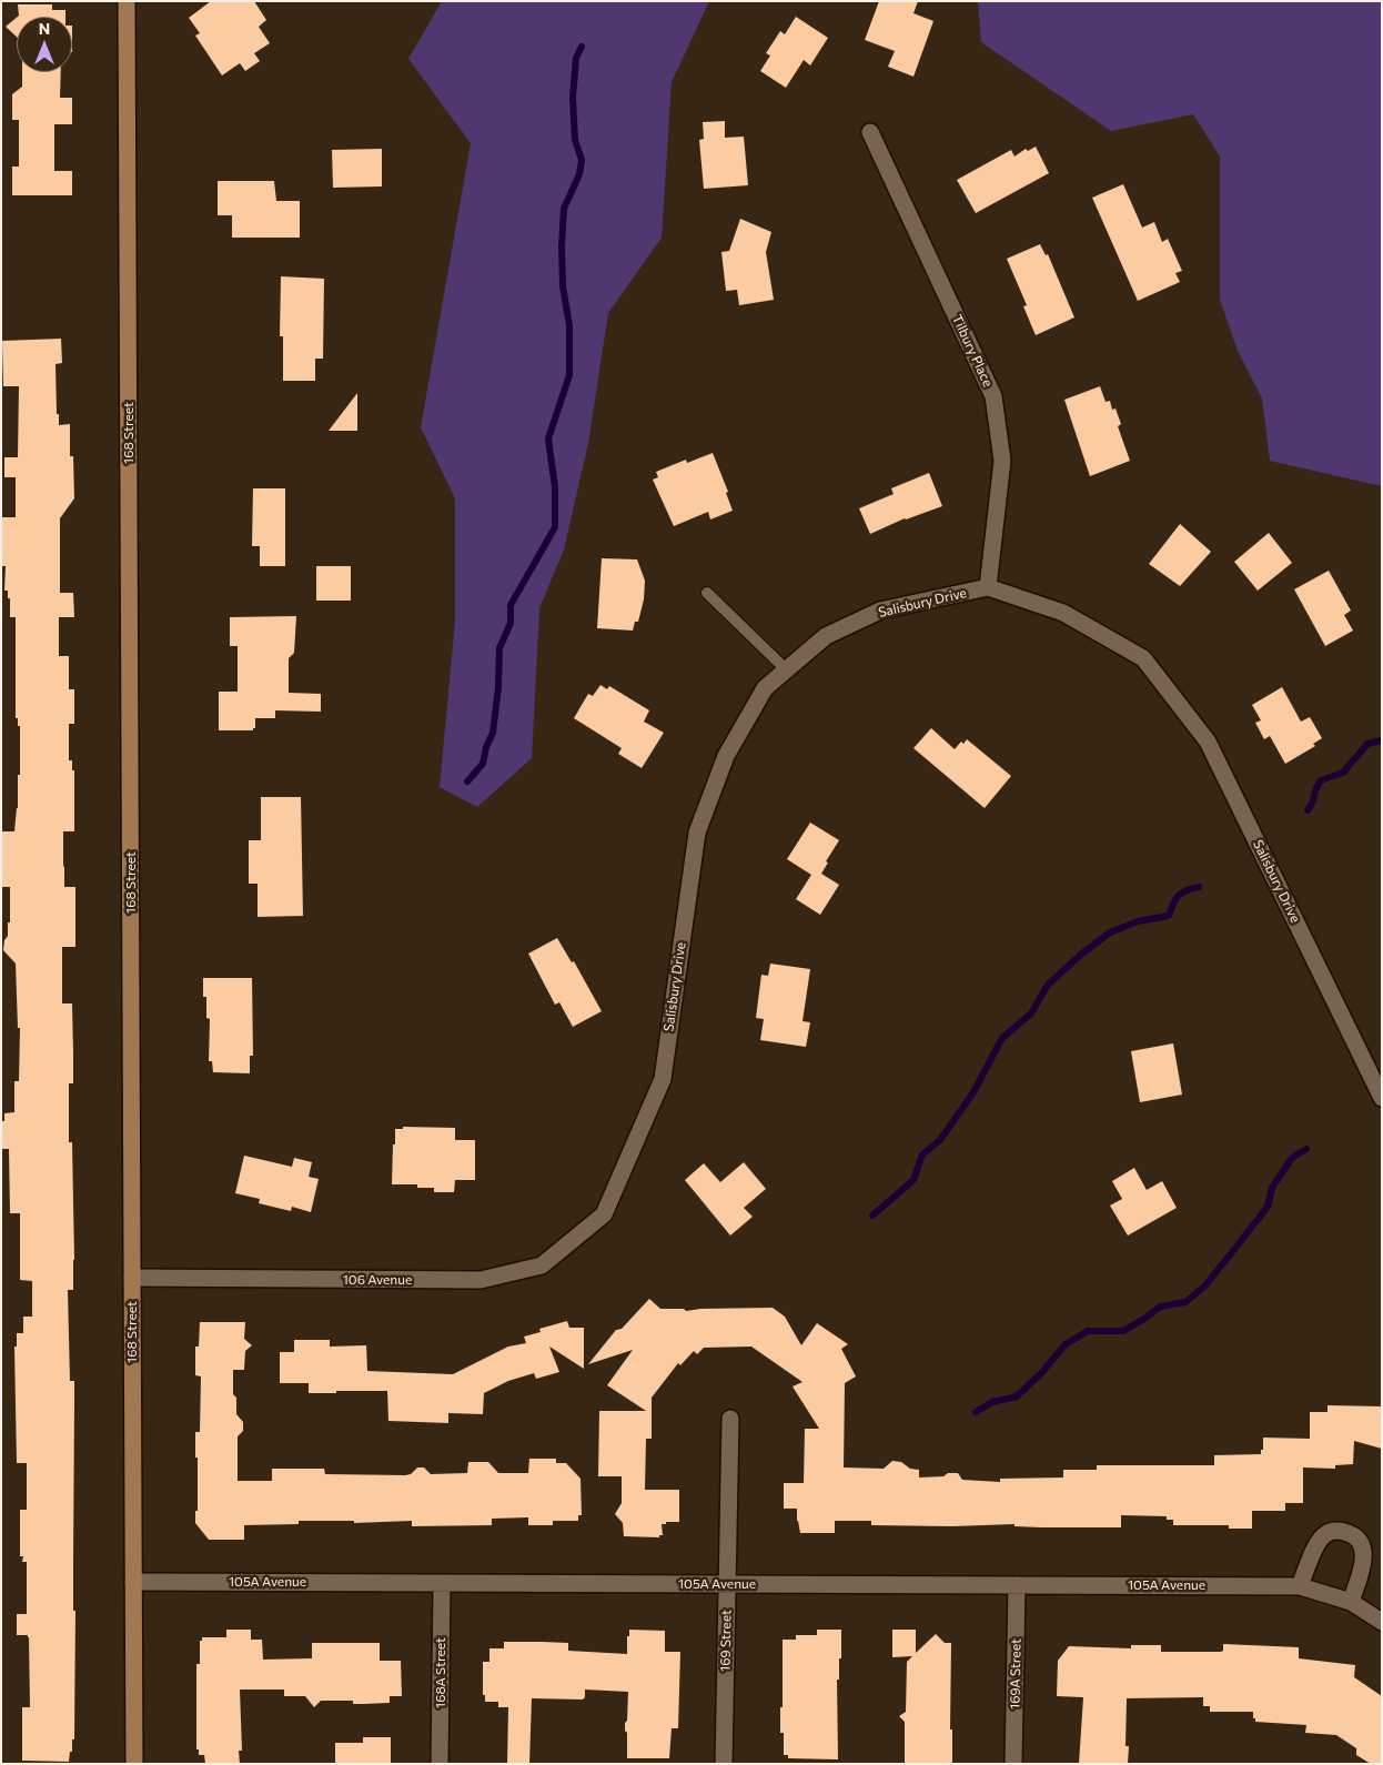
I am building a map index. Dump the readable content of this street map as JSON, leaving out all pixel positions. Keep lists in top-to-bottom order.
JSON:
{
  "streets": {
    "street": [
      "Tilbury Place",
      "168 Street",
      "Salisbury Drive",
      "106 Avenue",
      "105A Avenue",
      "169 Street",
      "168A Street",
      "169A Street"
    ]
  },
  "crossings": [
    ["Tilbury Place", "Salisbury Drive"],
    ["168 Street", "106 Avenue"],
    ["168 Street", "105A Avenue"],
    ["Salisbury Drive", "106 Avenue"],
    ["105A Avenue", "169 Street"],
    ["105A Avenue", "168A Street"],
    ["105A Avenue", "169A Street"]
  ],
  "north": "top"
}
